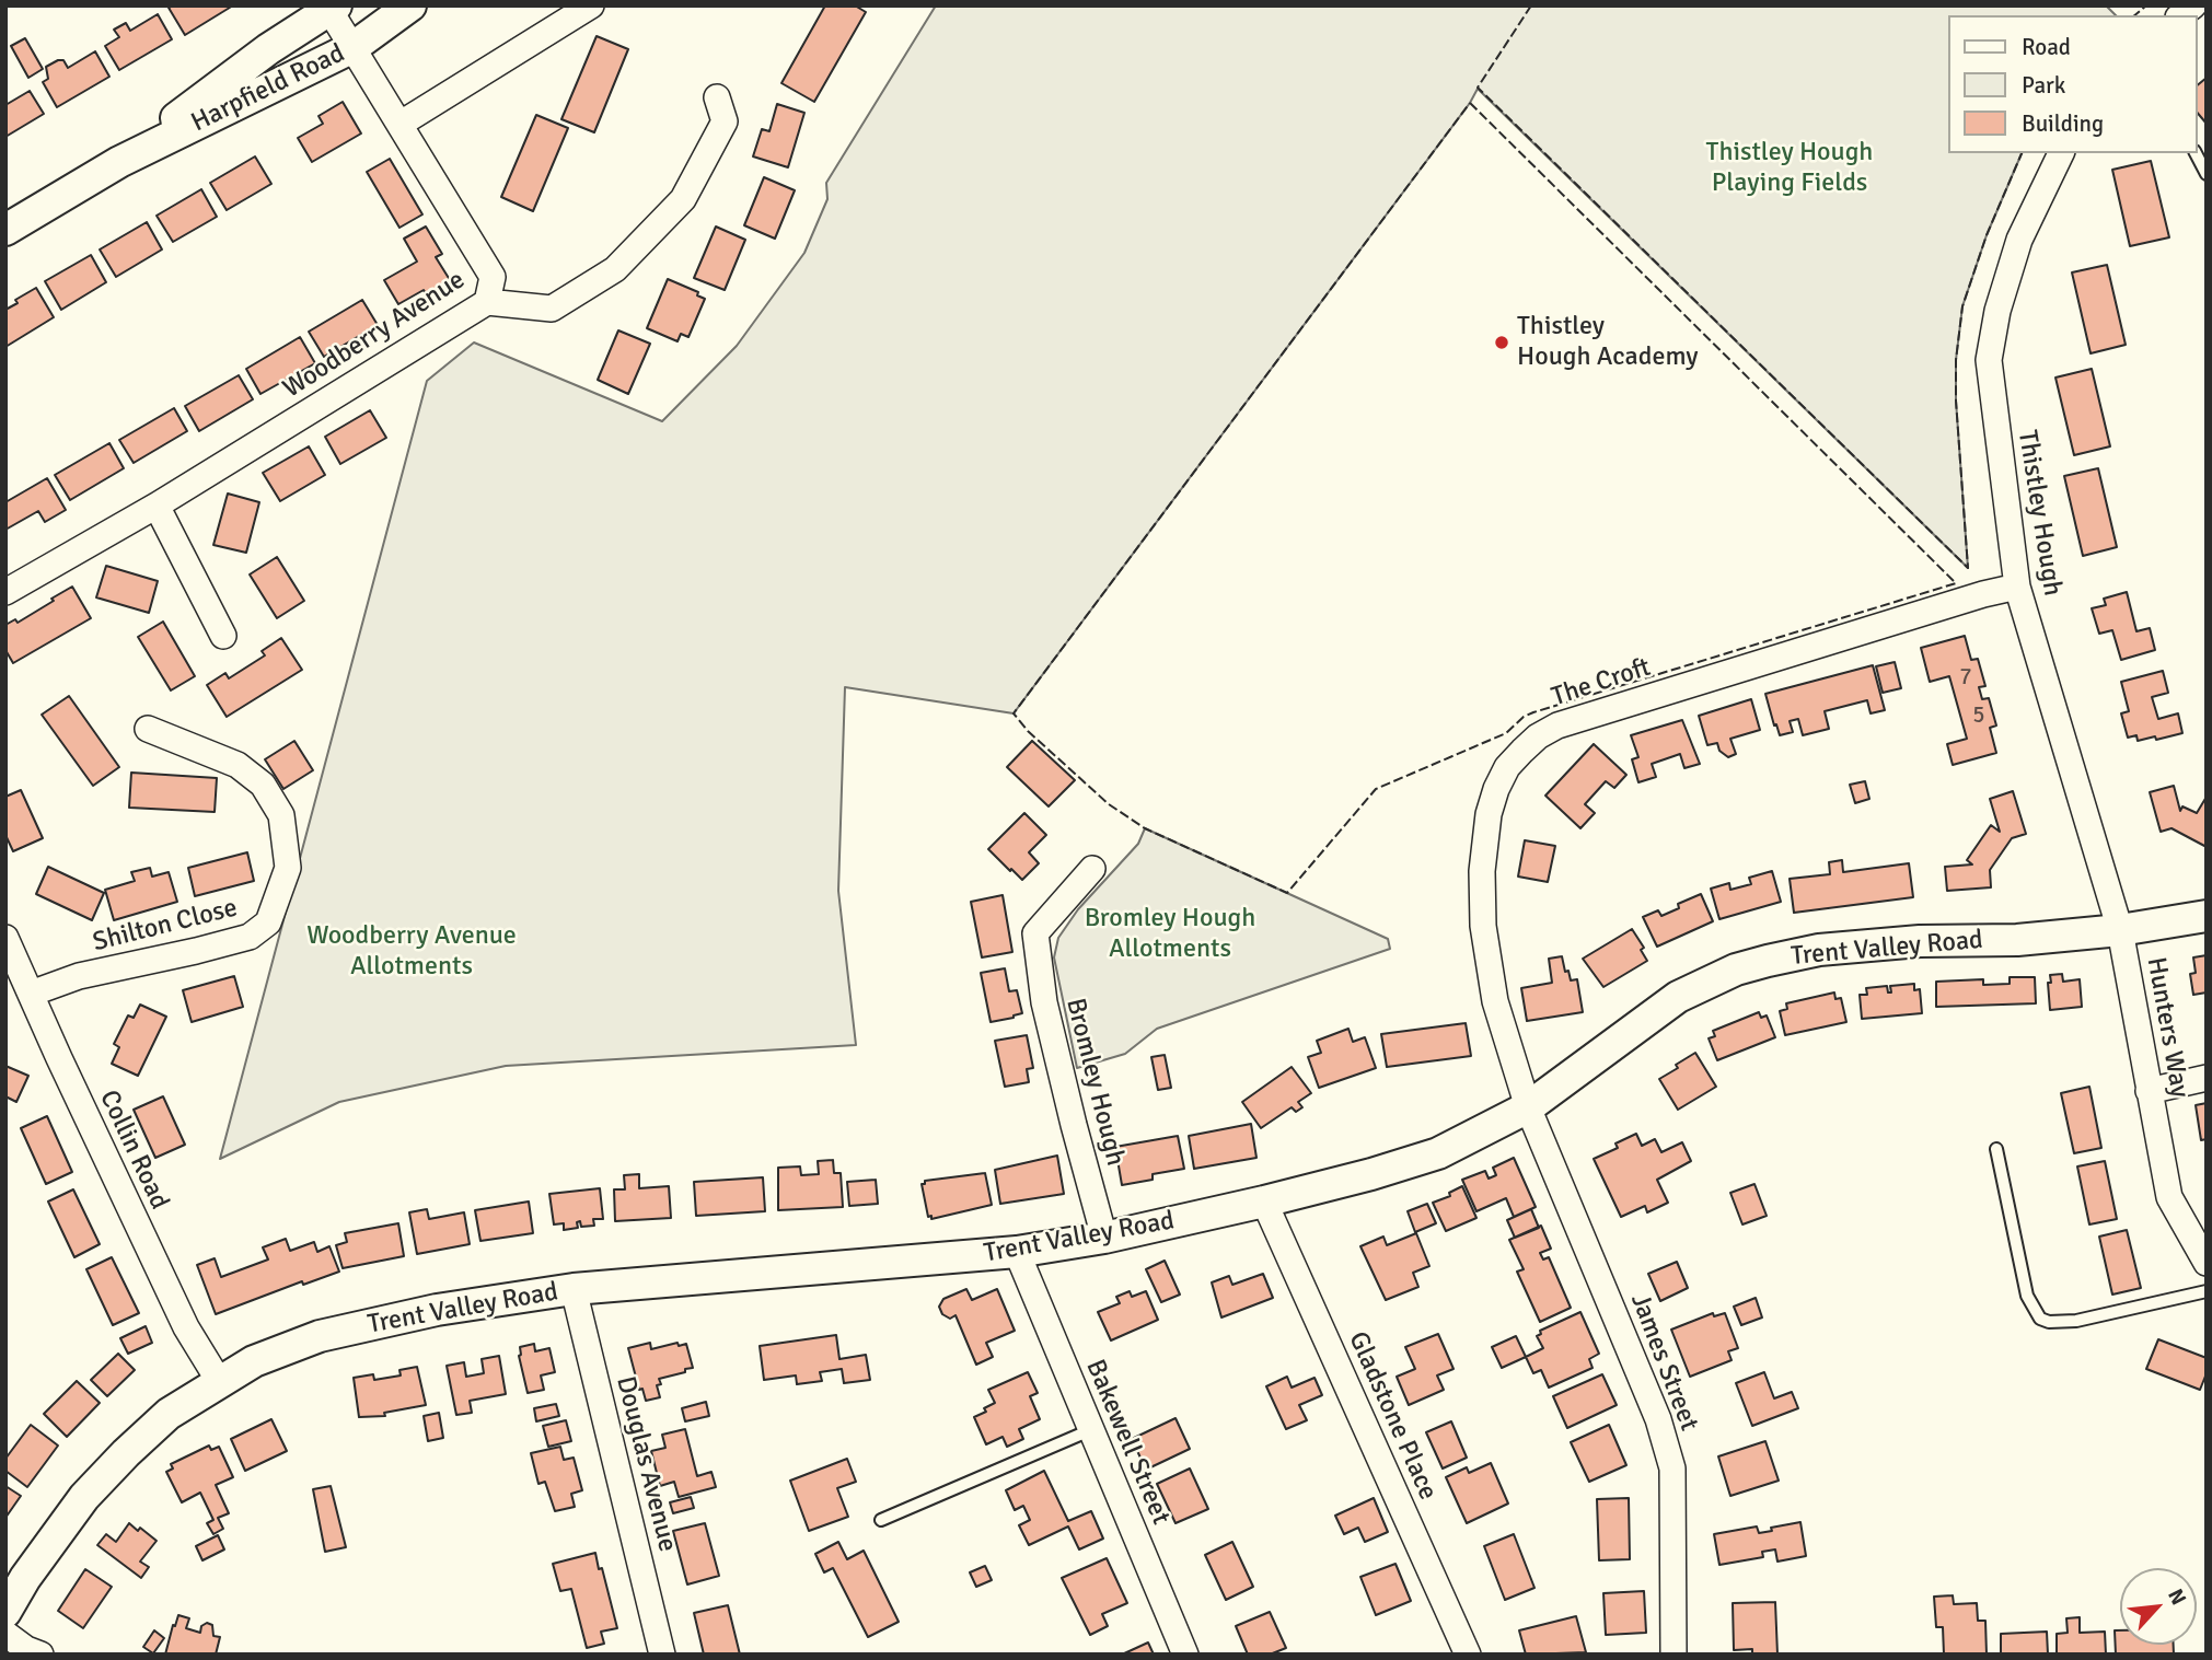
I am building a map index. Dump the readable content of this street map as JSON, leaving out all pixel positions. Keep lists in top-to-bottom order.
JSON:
{
  "streets": {
    "street": [
      "Harpfield Road",
      "Woodberry Avenue",
      "Thistley Hough",
      "The Croft",
      "Shilton Close",
      "Trent Valley Road",
      "Hunters Way",
      "Bromley Hough",
      "Collin Road",
      "James Street",
      "Gladstone Place",
      "Bakewell Street",
      "Douglas Avenue"
    ]
  },
  "crossings": [
    ["Harpfield Road", "Woodberry Avenue"],
    ["Thistley Hough", "The Croft"],
    ["Thistley Hough", "Trent Valley Road"],
    ["Thistley Hough", "Hunters Way"],
    ["The Croft", "Trent Valley Road"],
    ["The Croft", "James Street"],
    ["Shilton Close", "Collin Road"],
    ["Trent Valley Road", "Hunters Way"],
    ["Trent Valley Road", "Bromley Hough"],
    ["Trent Valley Road", "Collin Road"],
    ["Trent Valley Road", "James Street"],
    ["Trent Valley Road", "Gladstone Place"],
    ["Trent Valley Road", "Bakewell Street"],
    ["Trent Valley Road", "Douglas Avenue"]
  ],
  "parks": ["Thistley Hough Playing Fields", "Bromley Hough Allotments", "Woodberry Avenue Allotments"],
  "places": ["Thistley Hough Academy"],
  "house_numbers": ["7", "5"],
  "legend": ["Road", "Park", "Building"],
  "north": "top right"
}
